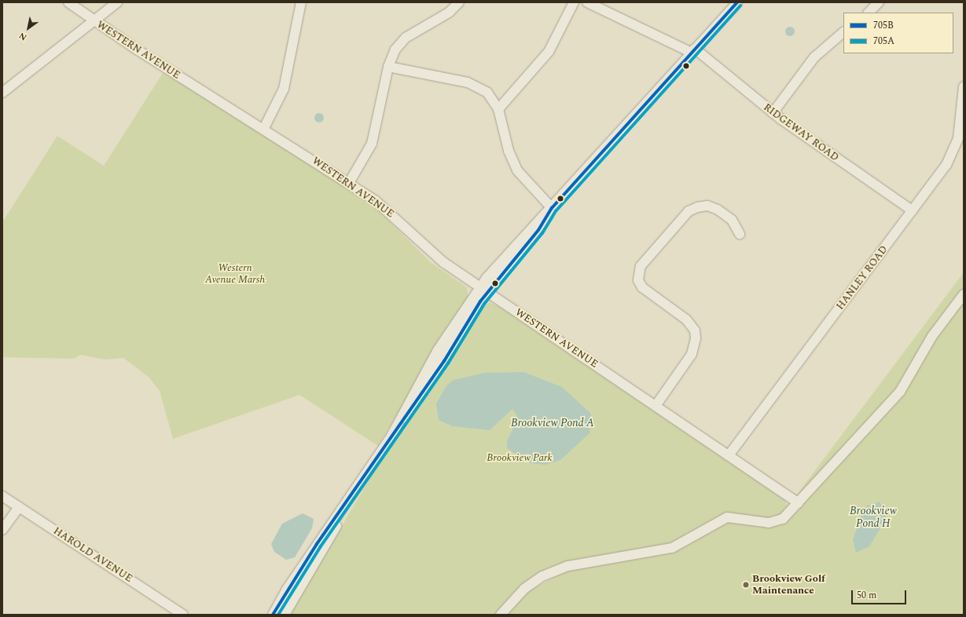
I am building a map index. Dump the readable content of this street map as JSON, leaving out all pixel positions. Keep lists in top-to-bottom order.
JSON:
{
  "streets": {
    "street": [
      "WESTERN AVENUE",
      "RIDGEWAY ROAD",
      "HANLEY ROAD",
      "HAROLD AVENUE"
    ]
  },
  "crossings": [
    ["WESTERN AVENUE", "HANLEY ROAD"],
    ["RIDGEWAY ROAD", "HANLEY ROAD"]
  ],
  "water": ["Brookview Pond A", "Brookview Pond H"],
  "parks": ["Western Avenue Marsh", "Brookview Park"],
  "places": ["Brookview Golf Maintenance"],
  "lines": ["transit line 705B", "transit line 705A"],
  "legend": ["705B", "705A"],
  "scale_bar": "50 m",
  "north": "bottom left"
}
